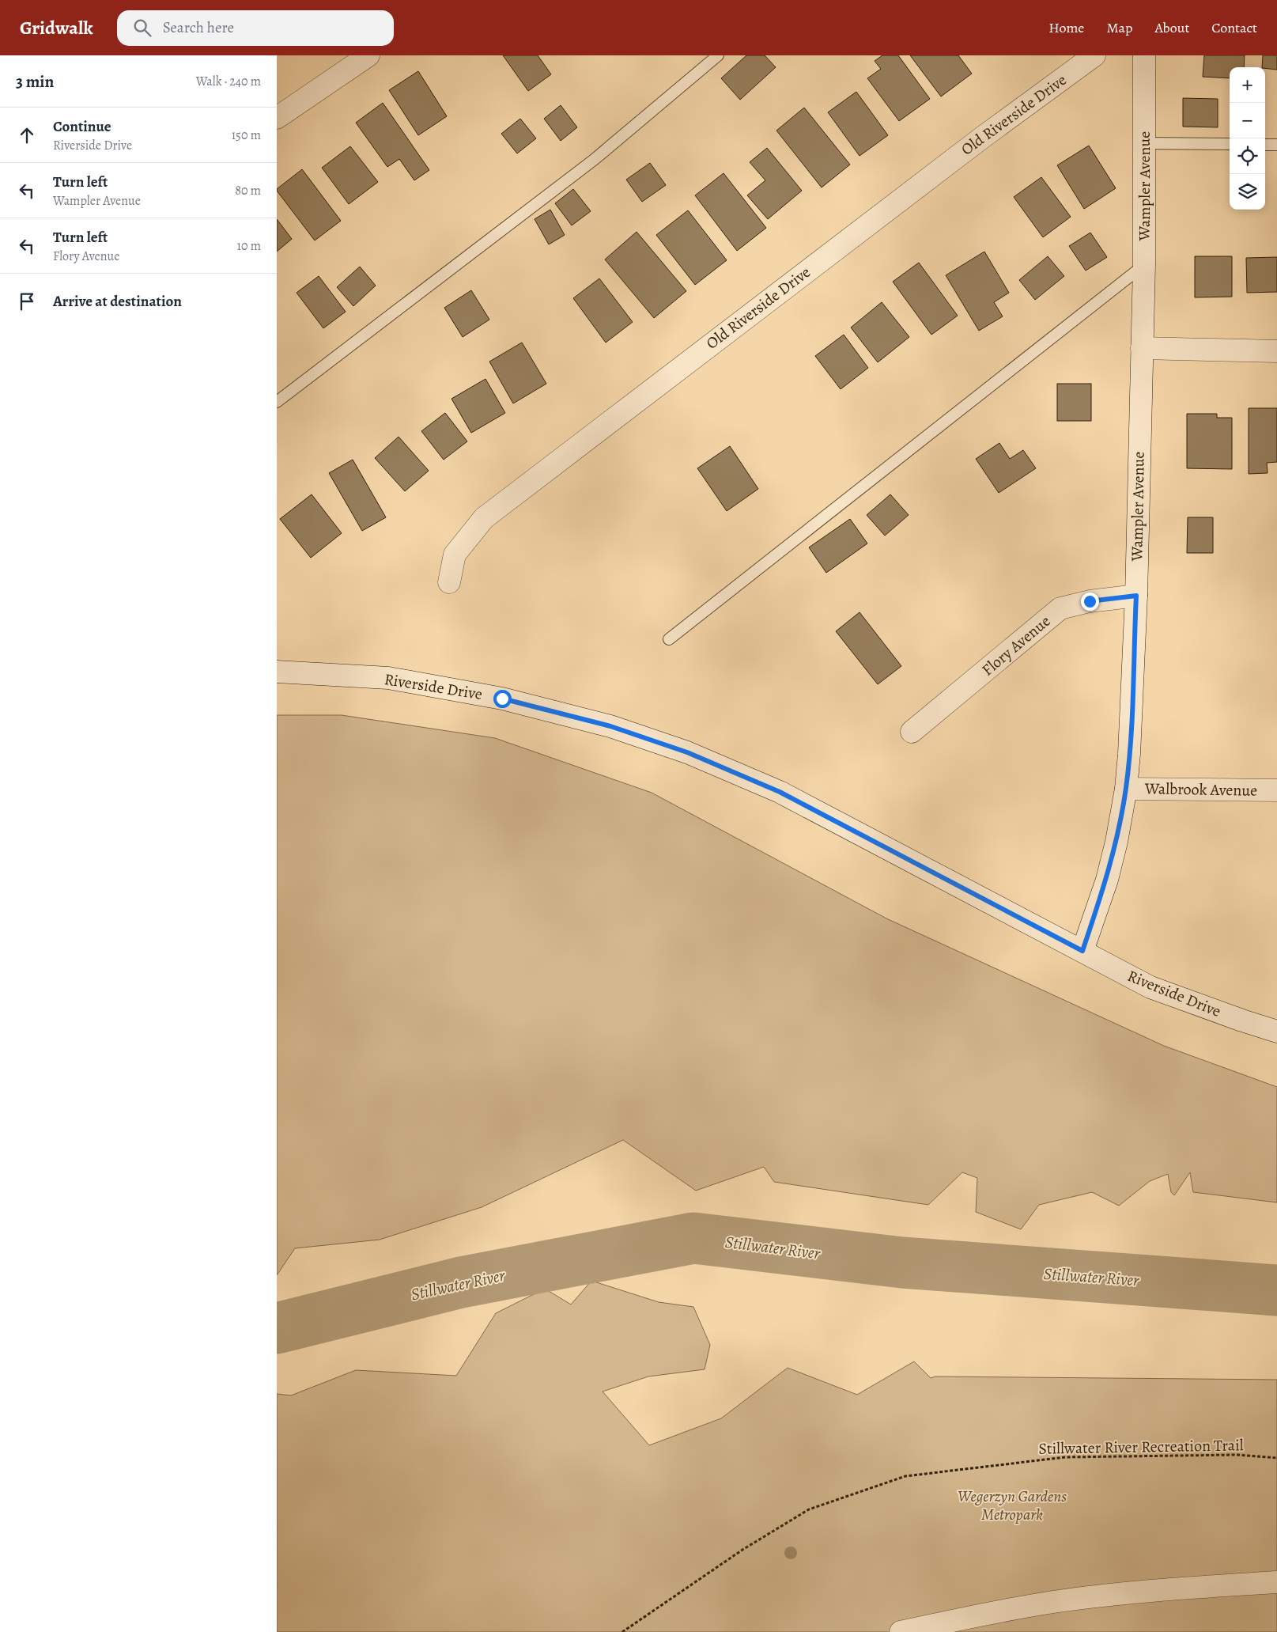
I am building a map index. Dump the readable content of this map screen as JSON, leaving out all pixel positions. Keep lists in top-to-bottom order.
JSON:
{
  "streets": {
    "street": [
      "Old Riverside Drive",
      "Wampler Avenue",
      "Flory Avenue",
      "Riverside Drive",
      "Walbrook Avenue"
    ],
    "path": ["Stillwater River Recreation Trail"]
  },
  "crossings": [
    ["Wampler Avenue", "Flory Avenue"],
    ["Wampler Avenue", "Riverside Drive"],
    ["Wampler Avenue", "Walbrook Avenue"]
  ],
  "water": ["Stillwater River"],
  "parks": ["Wegerzyn Gardens Metropark"],
  "page": {
    "header": "Gridwalk",
    "search": "Search here",
    "nav": [
      "Home",
      "Map",
      "About",
      "Contact"
    ],
    "heading": ["3 min", "Walk · 240 m"],
    "map_buttons": ["+", "−"],
    "list": [
      ["Continue", "Riverside Drive", "150 m"],
      ["Turn left", "Wampler Avenue", "80 m"],
      ["Turn left", "Flory Avenue", "10 m"],
      "Arrive at destination"
    ]
  }
}
